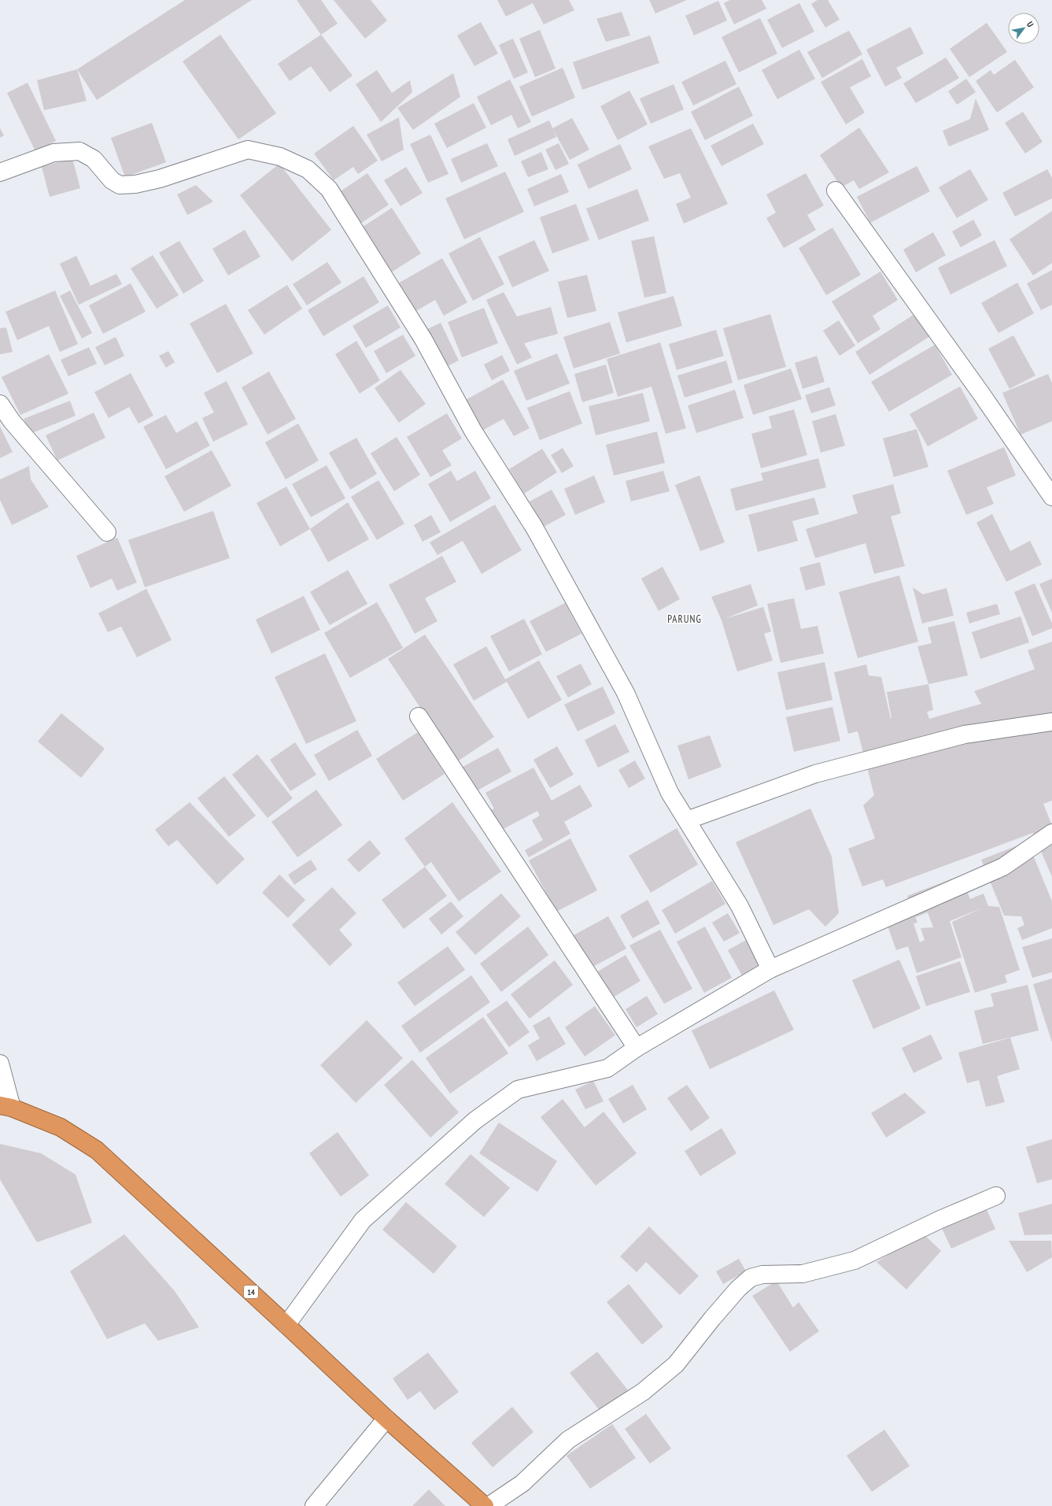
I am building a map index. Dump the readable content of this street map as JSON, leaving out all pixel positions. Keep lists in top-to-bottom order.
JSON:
{
  "streets": {
    "highway": ["14"]
  },
  "districts": ["PARUNG"],
  "north": "top right"
}
